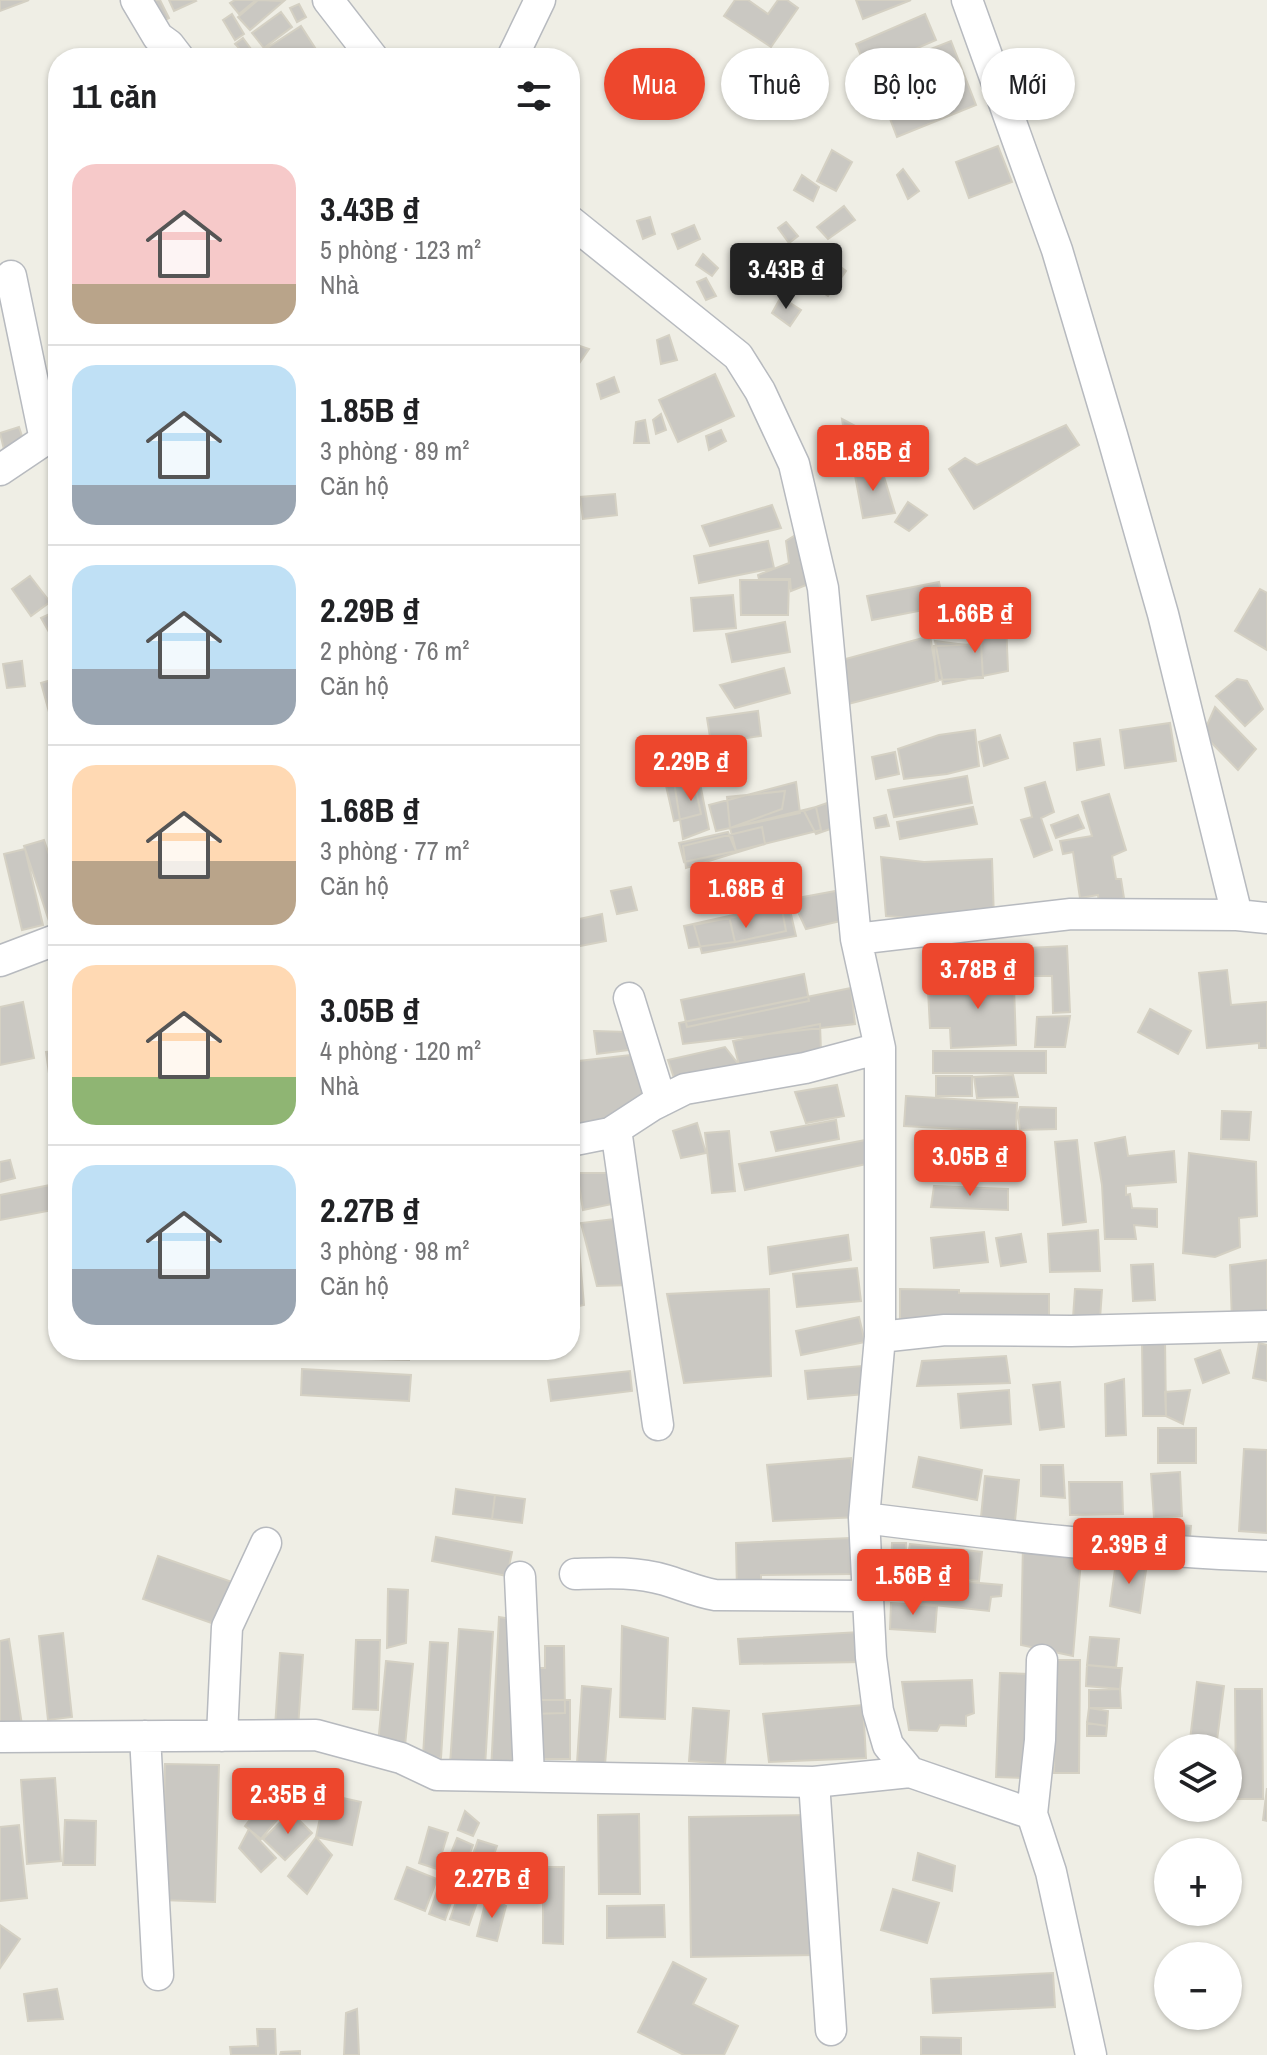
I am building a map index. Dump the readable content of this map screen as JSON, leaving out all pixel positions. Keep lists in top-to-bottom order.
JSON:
{
  "page": {
    "chip": [
      "Mua",
      "Thuê",
      "Bộ lọc",
      "Mới"
    ],
    "heading": "11 căn",
    "list": [
      {
        "name": "3.43B ₫",
        "note": "5 phòng · 123 m² · Nhà"
      },
      {
        "name": "1.85B ₫",
        "note": "3 phòng · 89 m² · Căn hộ"
      },
      {
        "name": "2.29B ₫",
        "note": "2 phòng · 76 m² · Căn hộ"
      },
      {
        "name": "1.68B ₫",
        "note": "3 phòng · 77 m² · Căn hộ"
      },
      {
        "name": "3.05B ₫",
        "note": "4 phòng · 120 m² · Nhà"
      },
      {
        "name": "2.27B ₫",
        "note": "3 phòng · 98 m² · Căn hộ"
      }
    ],
    "price": [
      "3.43B ₫",
      "1.85B ₫",
      "1.66B ₫",
      "2.29B ₫",
      "1.68B ₫",
      "3.78B ₫",
      "3.05B ₫",
      "2.39B ₫",
      "1.56B ₫",
      "2.35B ₫",
      "2.27B ₫"
    ],
    "map_buttons": ["+", "−"]
  }
}
